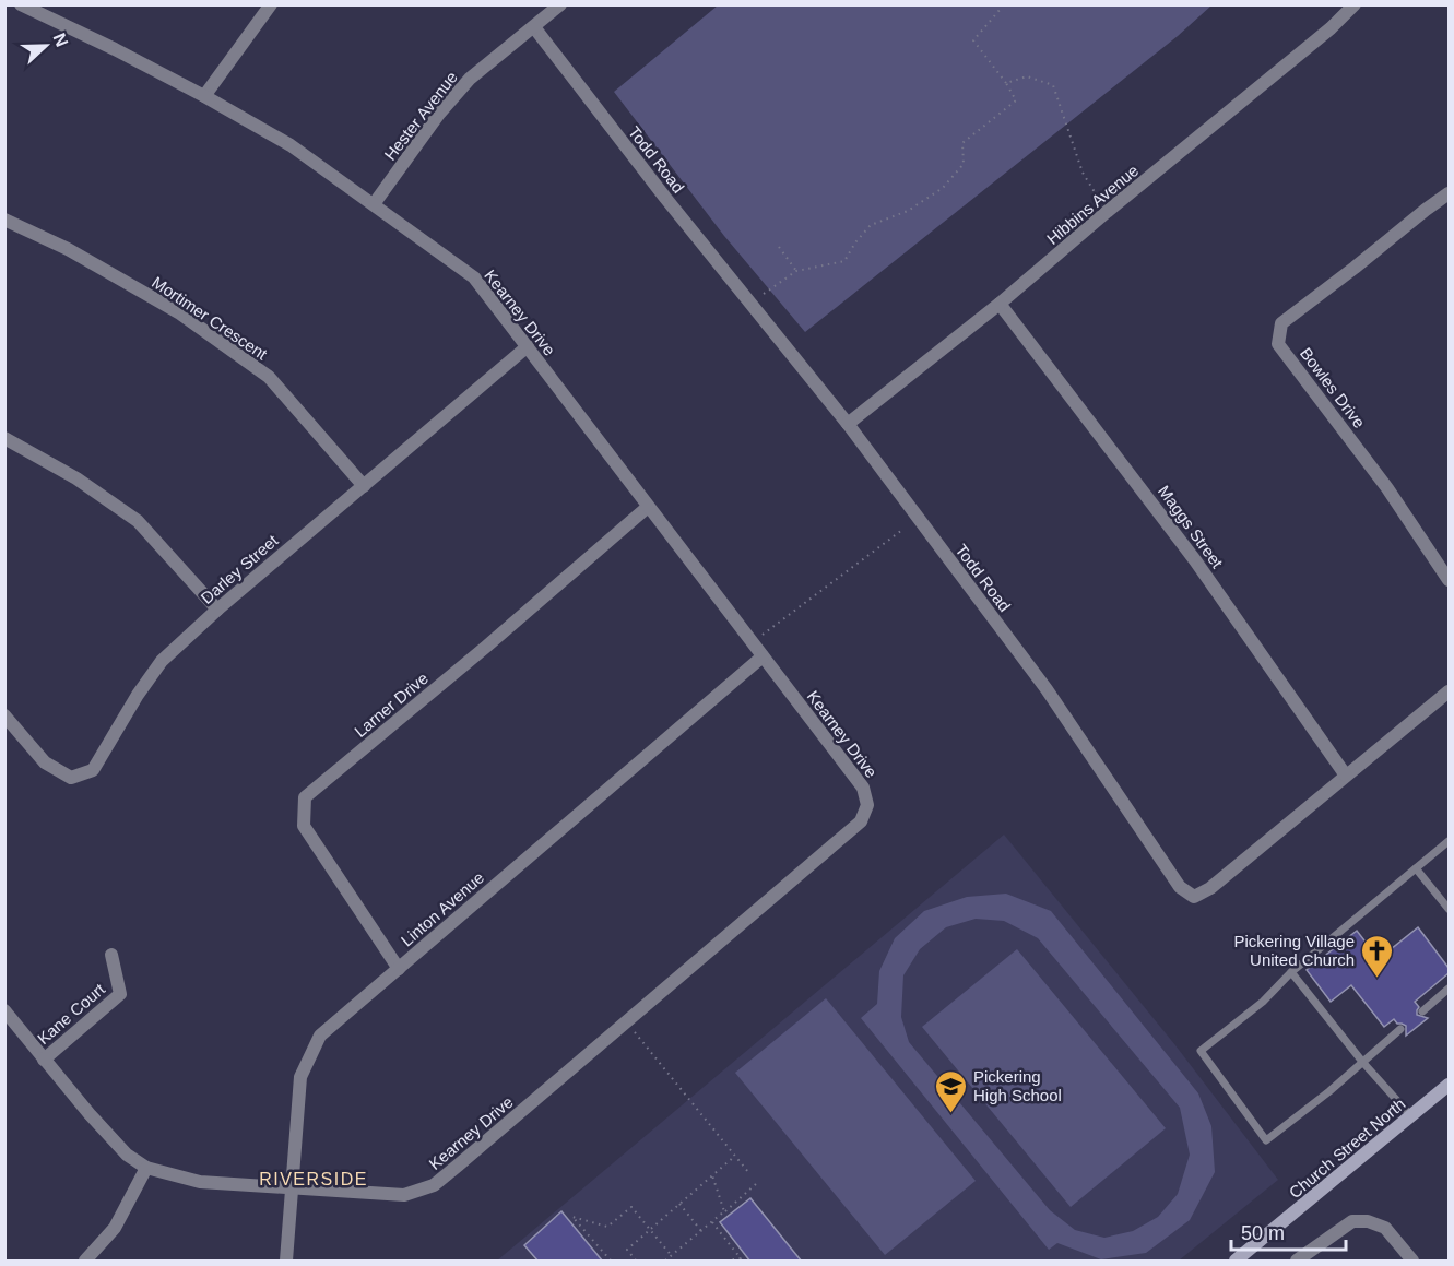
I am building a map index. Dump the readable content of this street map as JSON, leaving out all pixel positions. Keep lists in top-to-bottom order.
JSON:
{
  "streets": {
    "street": [
      "Hester Avenue",
      "Todd Road",
      "Hibbins Avenue",
      "Kearney Drive",
      "Mortimer Crescent",
      "Bowles Drive",
      "Maggs Street",
      "Darley Street",
      "Larner Drive",
      "Linton Avenue",
      "Kane Court",
      "Church Street North"
    ]
  },
  "crossings": [
    ["Hester Avenue", "Todd Road"],
    ["Hester Avenue", "Kearney Drive"],
    ["Todd Road", "Hibbins Avenue"],
    ["Todd Road", "Maggs Street"],
    ["Hibbins Avenue", "Maggs Street"],
    ["Kearney Drive", "Darley Street"],
    ["Kearney Drive", "Larner Drive"],
    ["Kearney Drive", "Linton Avenue"],
    ["Kearney Drive", "Kane Court"],
    ["Mortimer Crescent", "Darley Street"],
    ["Larner Drive", "Linton Avenue"]
  ],
  "districts": ["RIVERSIDE"],
  "places": {
    "church": ["Pickering Village United Church"],
    "school or university": ["Pickering High School"]
  },
  "scale_bar": "50 m",
  "north": "right"
}
